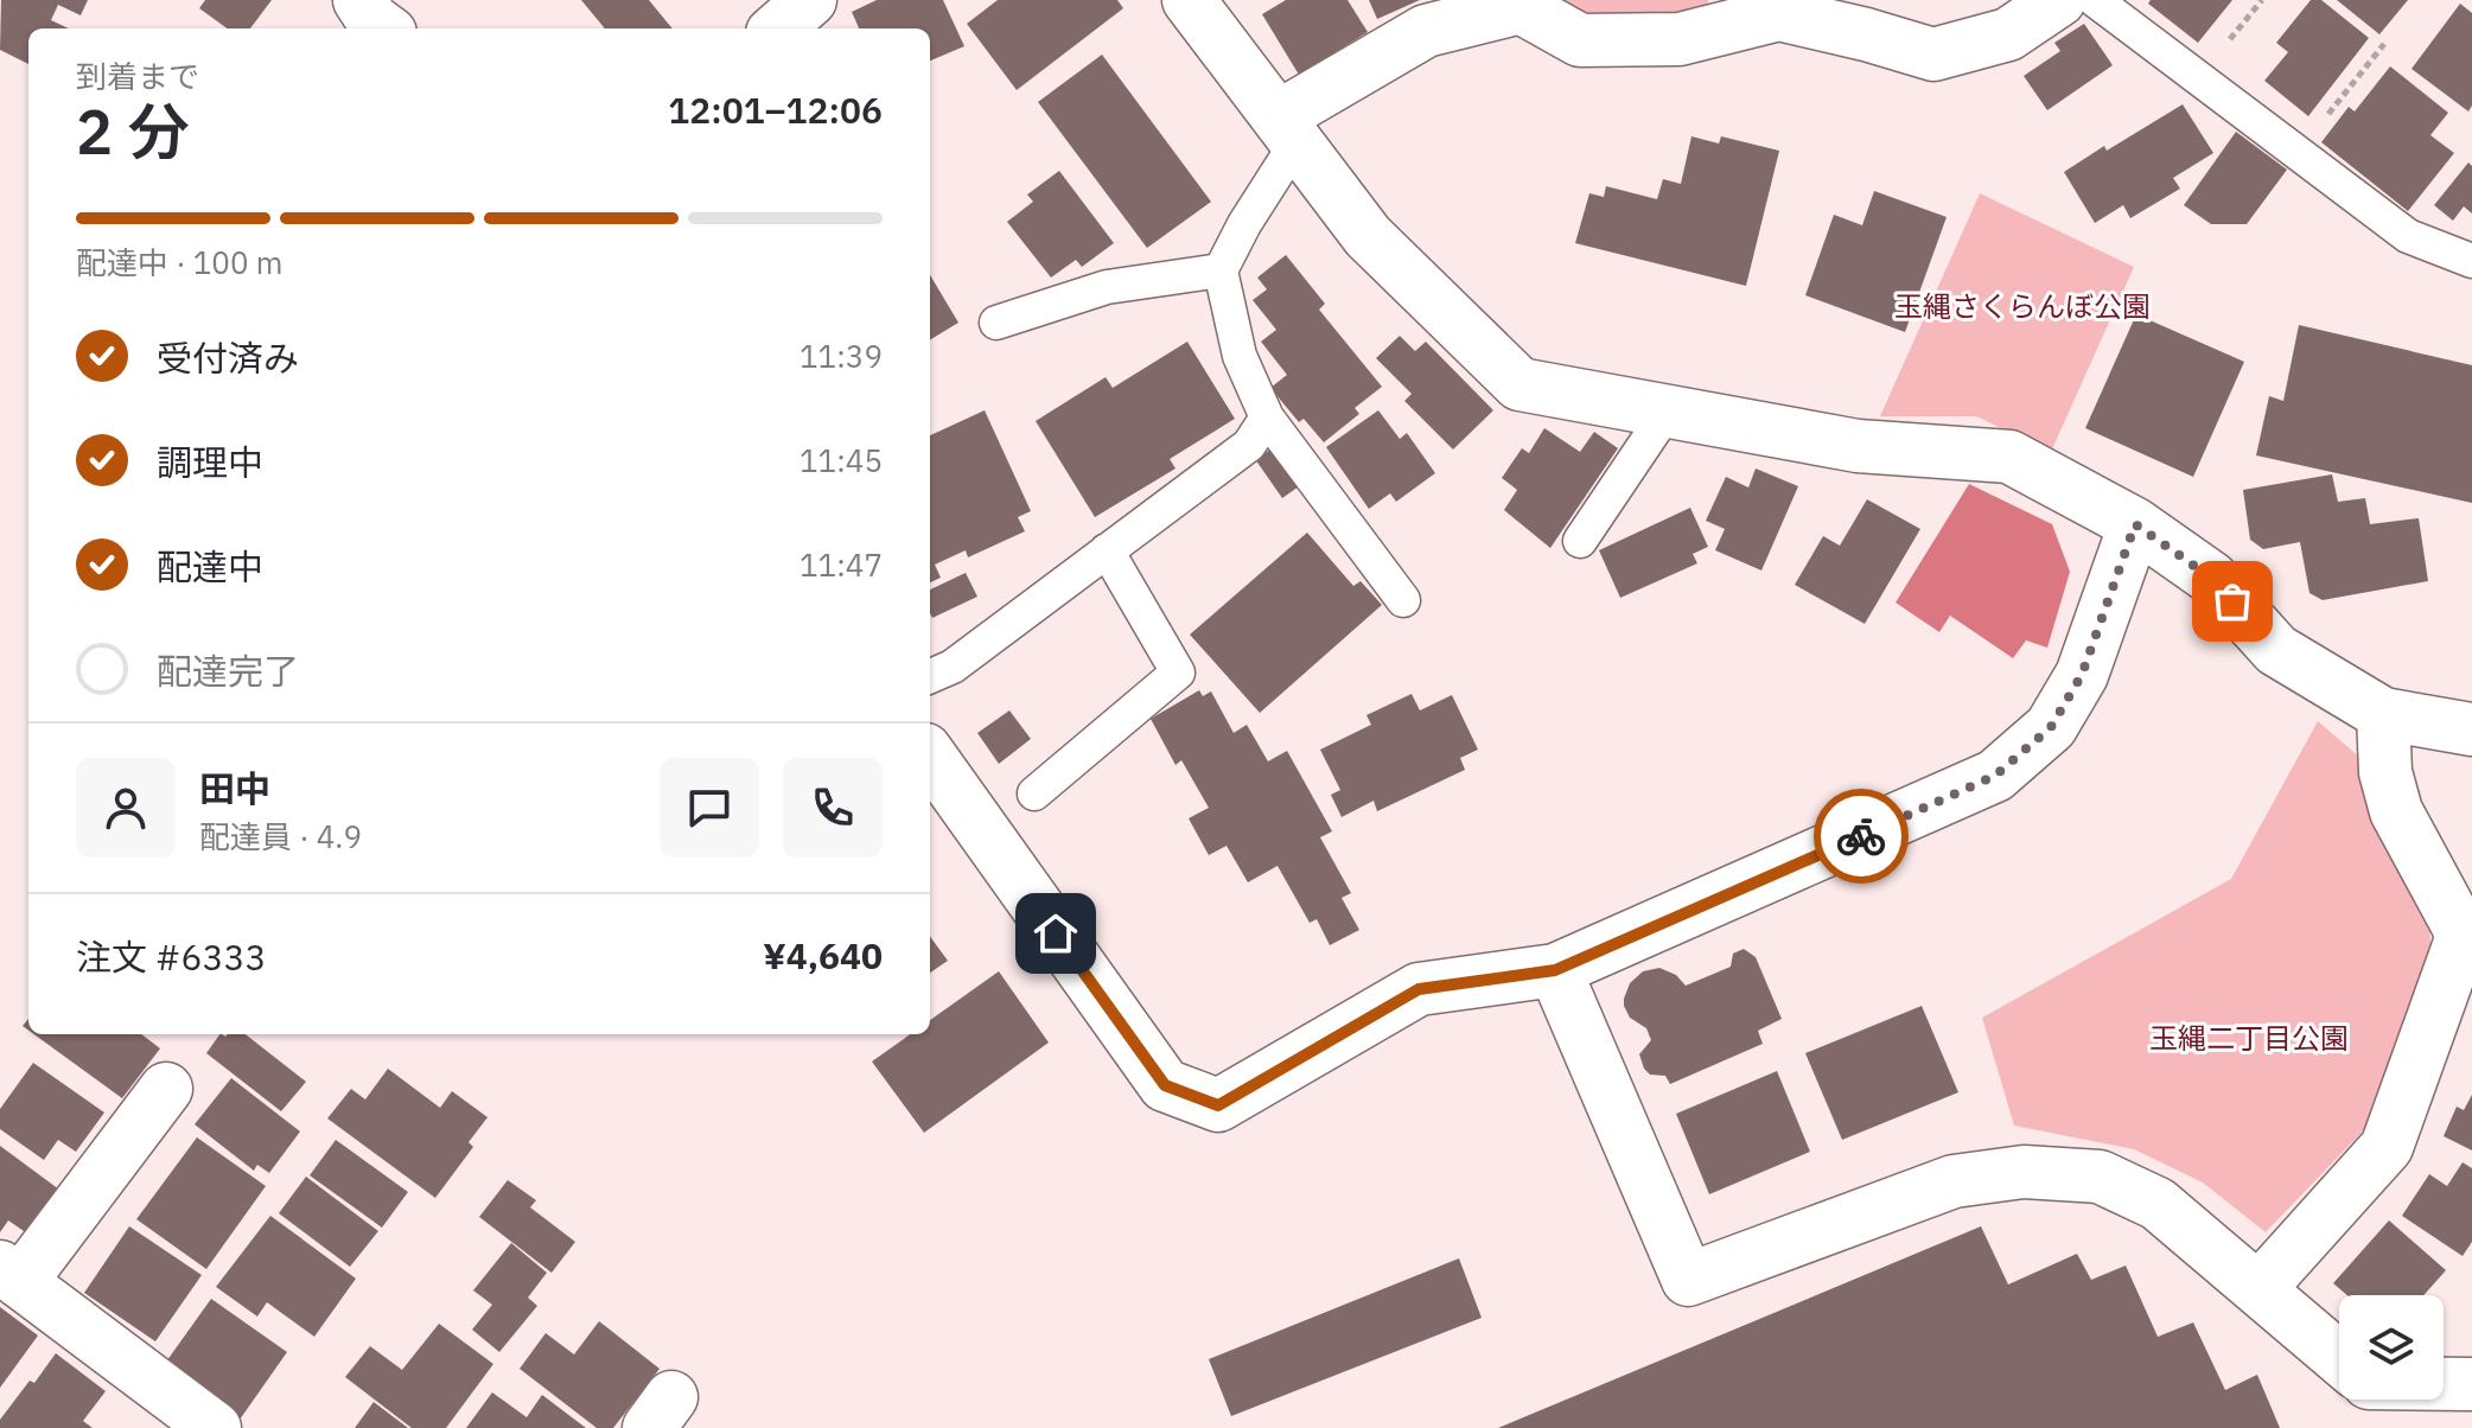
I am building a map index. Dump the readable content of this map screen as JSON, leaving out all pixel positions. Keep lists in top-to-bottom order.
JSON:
{
  "parks": ["玉縄さくらんぼ公園", "玉縄二丁目公園"],
  "page": {
    "heading": ["2 分", "到着まで", "12:01–12:06"],
    "panel": [
      "田中",
      "配達員 · 4.9",
      "注文 #6333",
      "¥4,640"
    ],
    "bar": "配達中 · 100 m",
    "list": [
      ["受付済み", "11:39"],
      ["調理中", "11:45"],
      ["配達中", "11:47"],
      "配達完了"
    ]
  }
}
